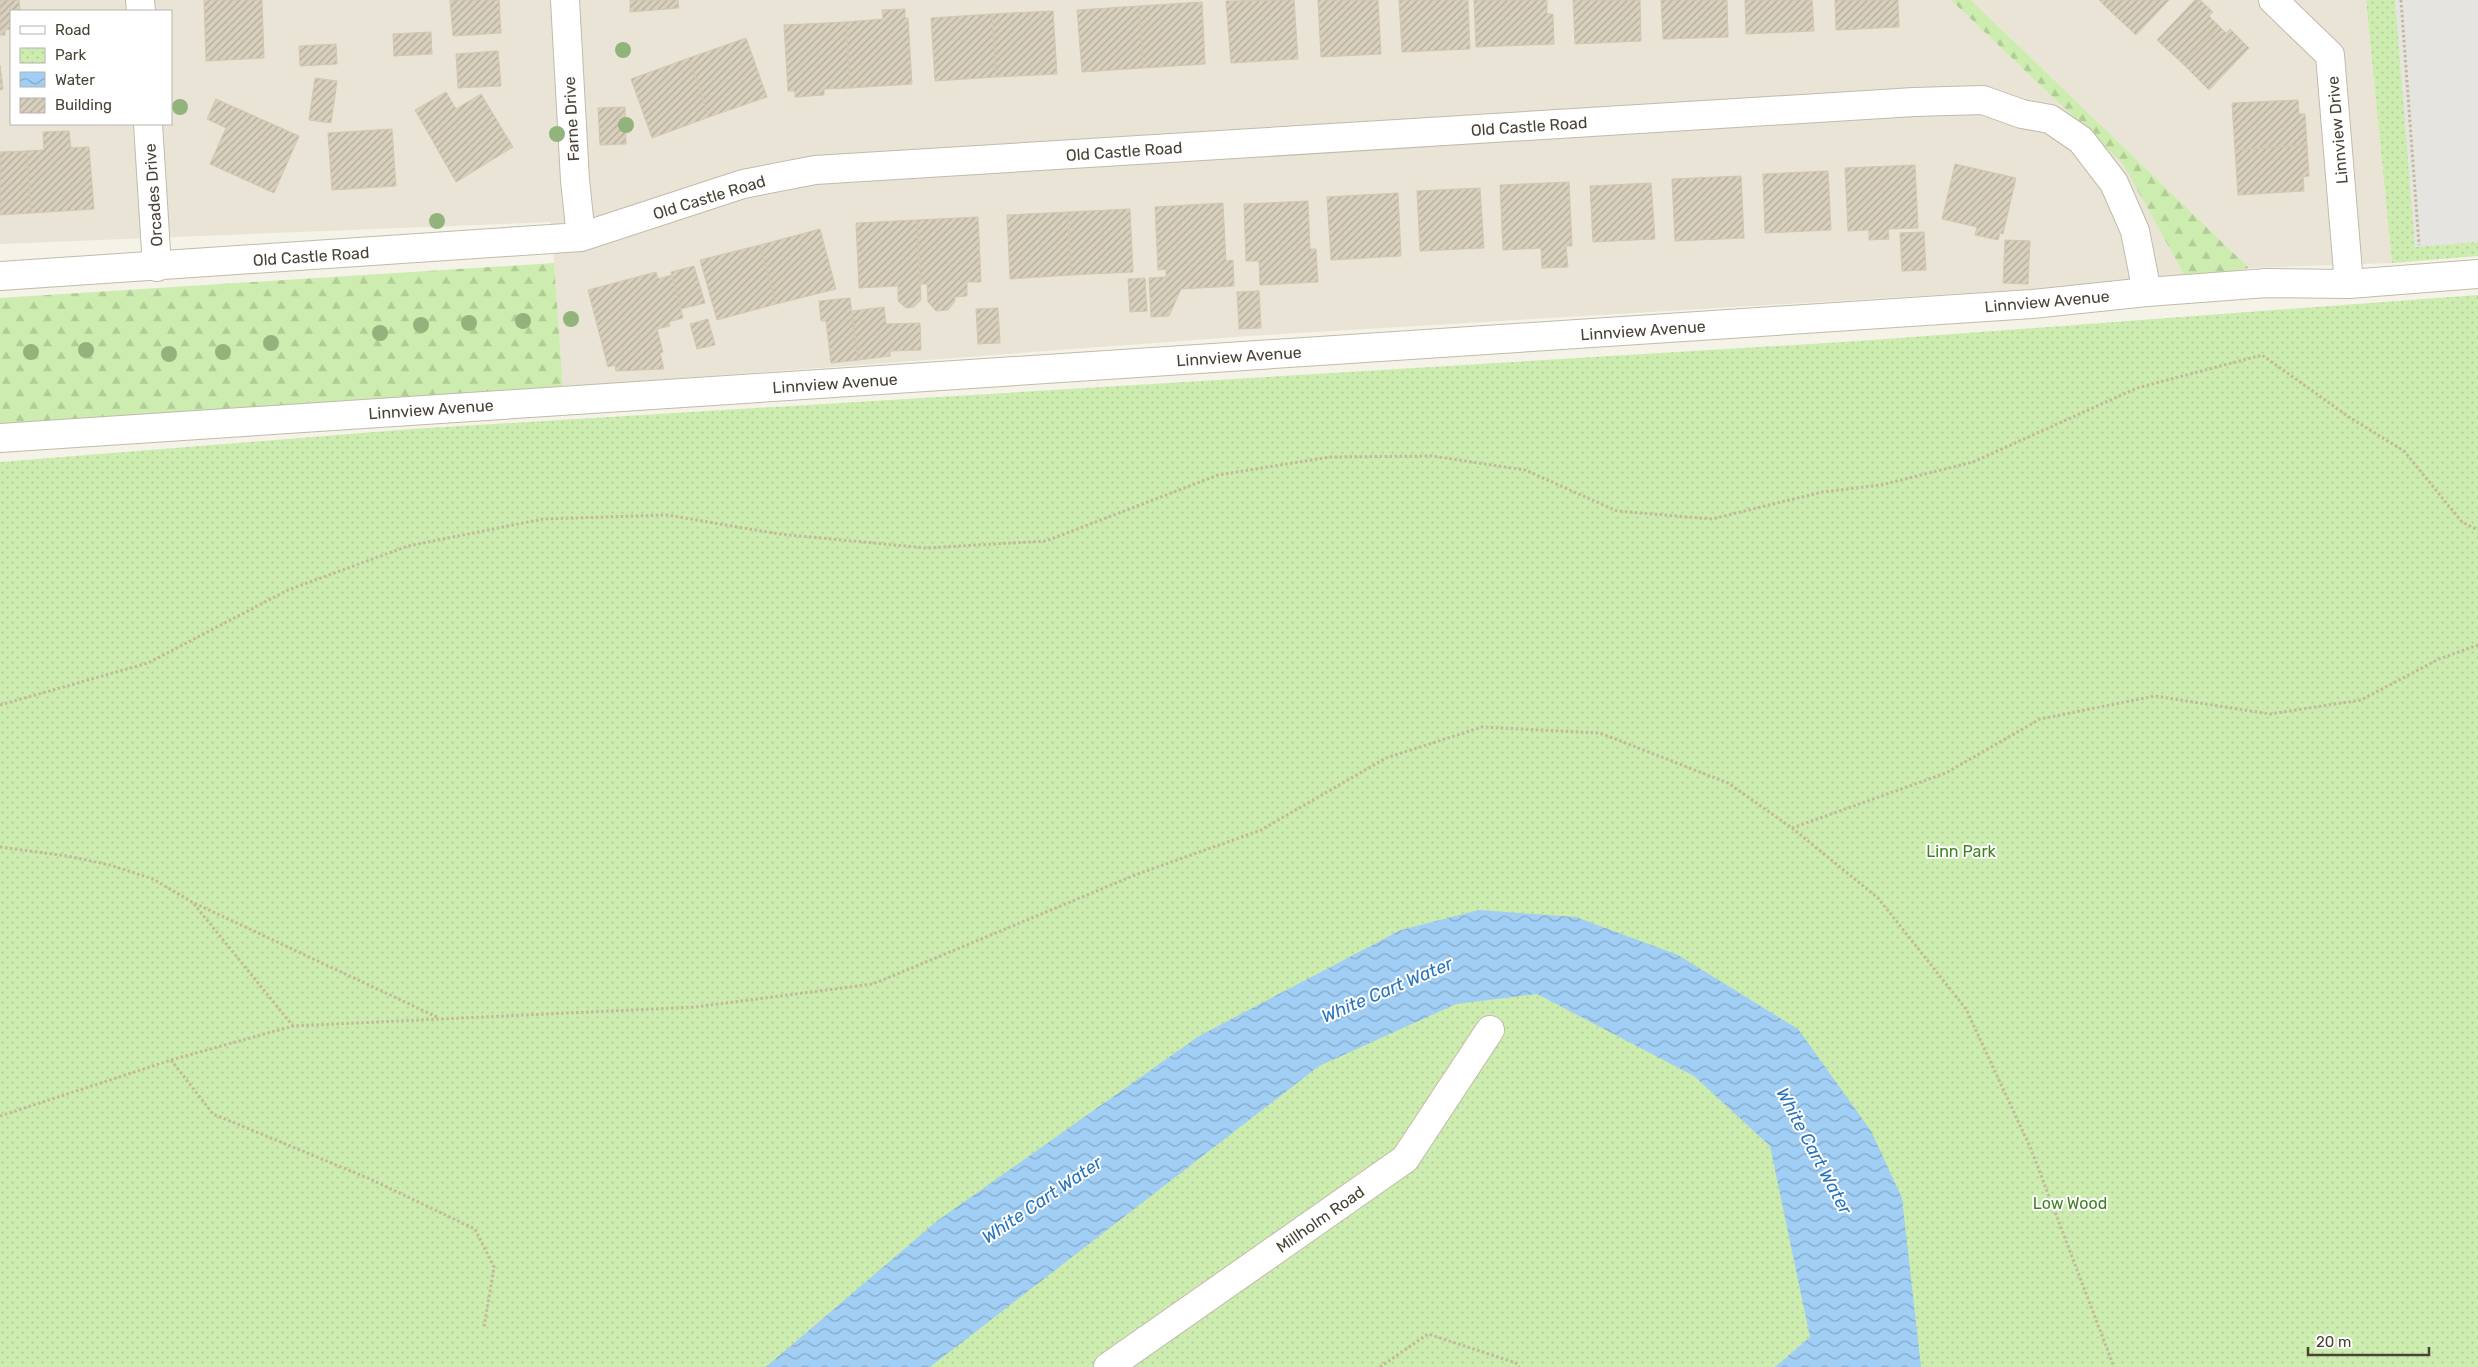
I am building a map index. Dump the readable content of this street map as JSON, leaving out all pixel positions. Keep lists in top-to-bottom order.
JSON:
{
  "streets": {
    "street": [
      "Farne Drive",
      "Old Castle Road",
      "Linnview Drive",
      "Orcades Drive",
      "Linnview Avenue",
      "Millholm Road"
    ]
  },
  "crossings": [
    ["Farne Drive", "Old Castle Road"],
    ["Old Castle Road", "Orcades Drive"],
    ["Old Castle Road", "Linnview Avenue"],
    ["Linnview Drive", "Linnview Avenue"]
  ],
  "water": ["White Cart Water"],
  "parks": ["Linn Park", "Low Wood"],
  "legend": [
    "Road",
    "Park",
    "Water",
    "Building"
  ],
  "scale_bar": "20 m"
}
